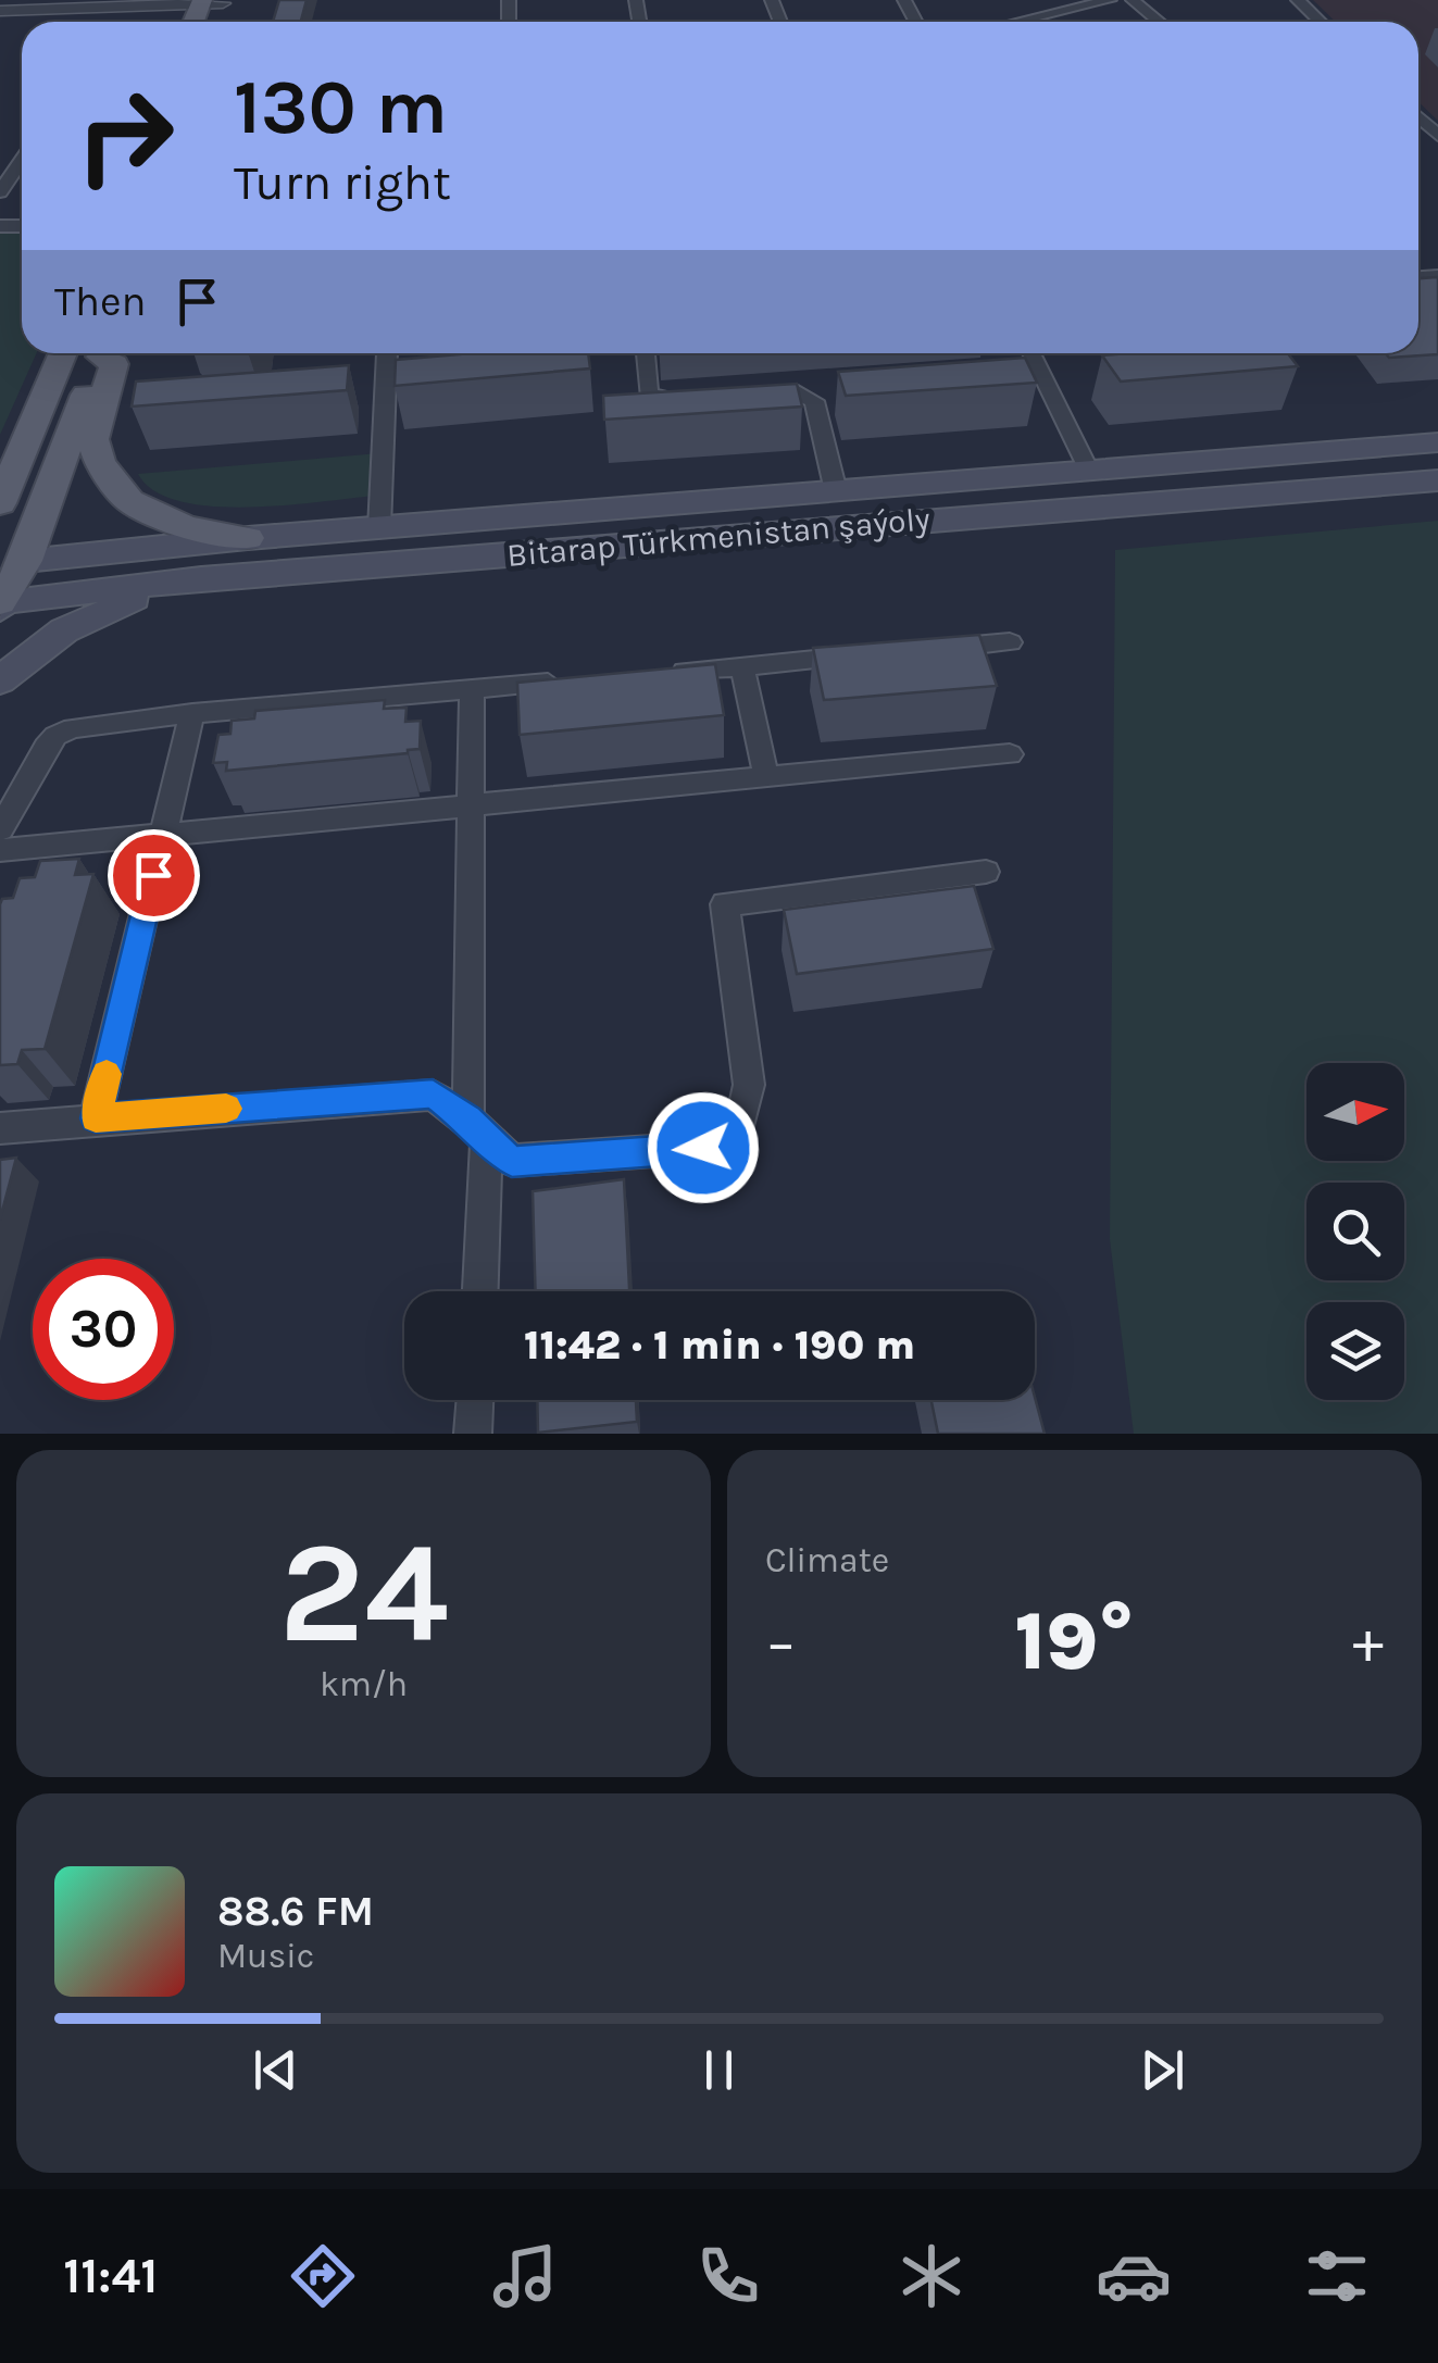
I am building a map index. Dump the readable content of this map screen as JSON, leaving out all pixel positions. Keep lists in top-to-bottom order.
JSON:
{
  "streets": {
    "main road": ["Bitarap Türkmenistan şaýoly"]
  },
  "north": "right",
  "page": {
    "turn": ["130 m", "Turn right"],
    "then": "Then",
    "limit": "30",
    "trip": "11:42 · 1 min · 190 m",
    "tile": [
      ["24", "km/h"],
      "Climate"
    ],
    "heat": ["−", "19°", "+"],
    "song": ["88.6 FM", "Music"],
    "tabs": "11:41"
  }
}
